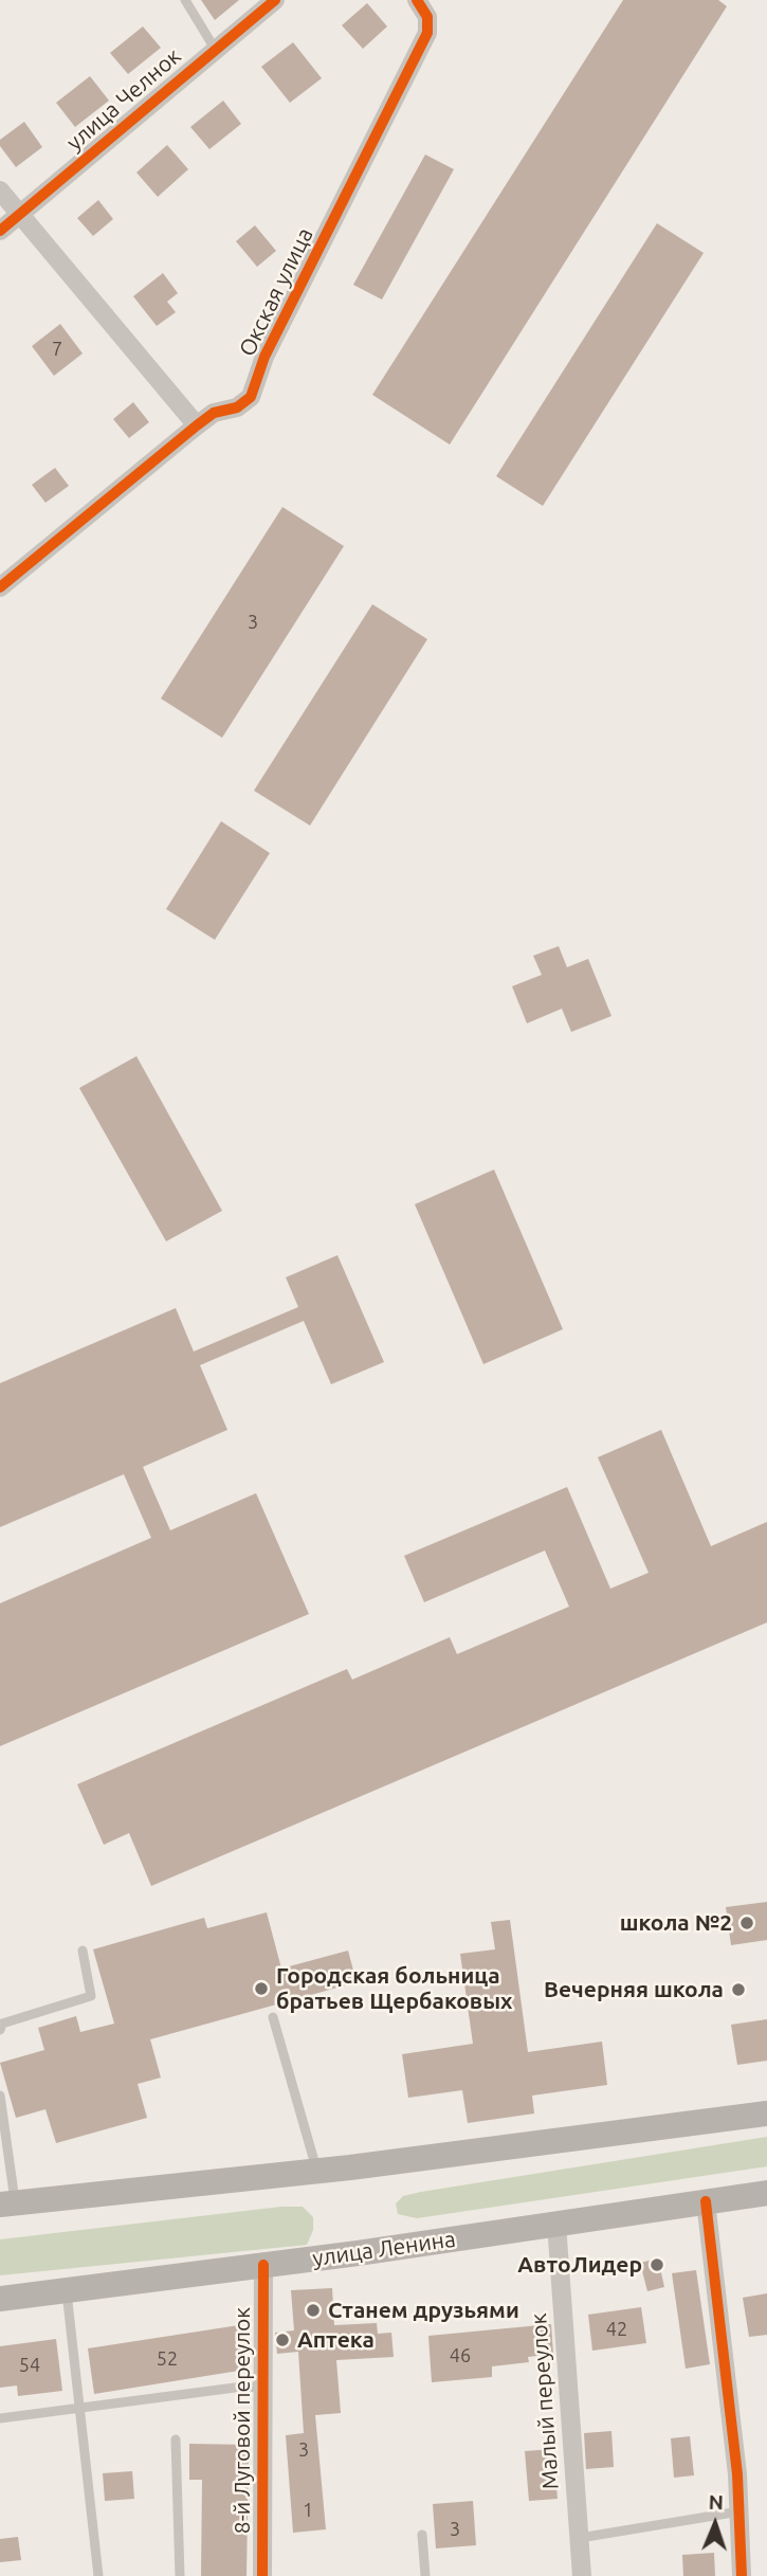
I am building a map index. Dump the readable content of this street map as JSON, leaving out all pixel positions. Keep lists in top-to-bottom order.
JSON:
{
  "streets": {
    "main road": ["улица Ленина"],
    "street": [
      "улица Челнок",
      "Окская улица",
      "Малый переулок",
      "8-й Луговой переулок"
    ]
  },
  "crossings": [
    ["улица Ленина", "Малый переулок"],
    ["улица Ленина", "8-й Луговой переулок"]
  ],
  "places": [
    "школа №2",
    "Городская больница братьев Щербаковых",
    "Вечерняя школа",
    "АвтоЛидер",
    "Станем друзьями",
    "Аптека"
  ],
  "house_numbers": [
    "7",
    "3",
    "42",
    "46",
    "52",
    "54",
    "3",
    "1",
    "3"
  ],
  "north": "top"
}
